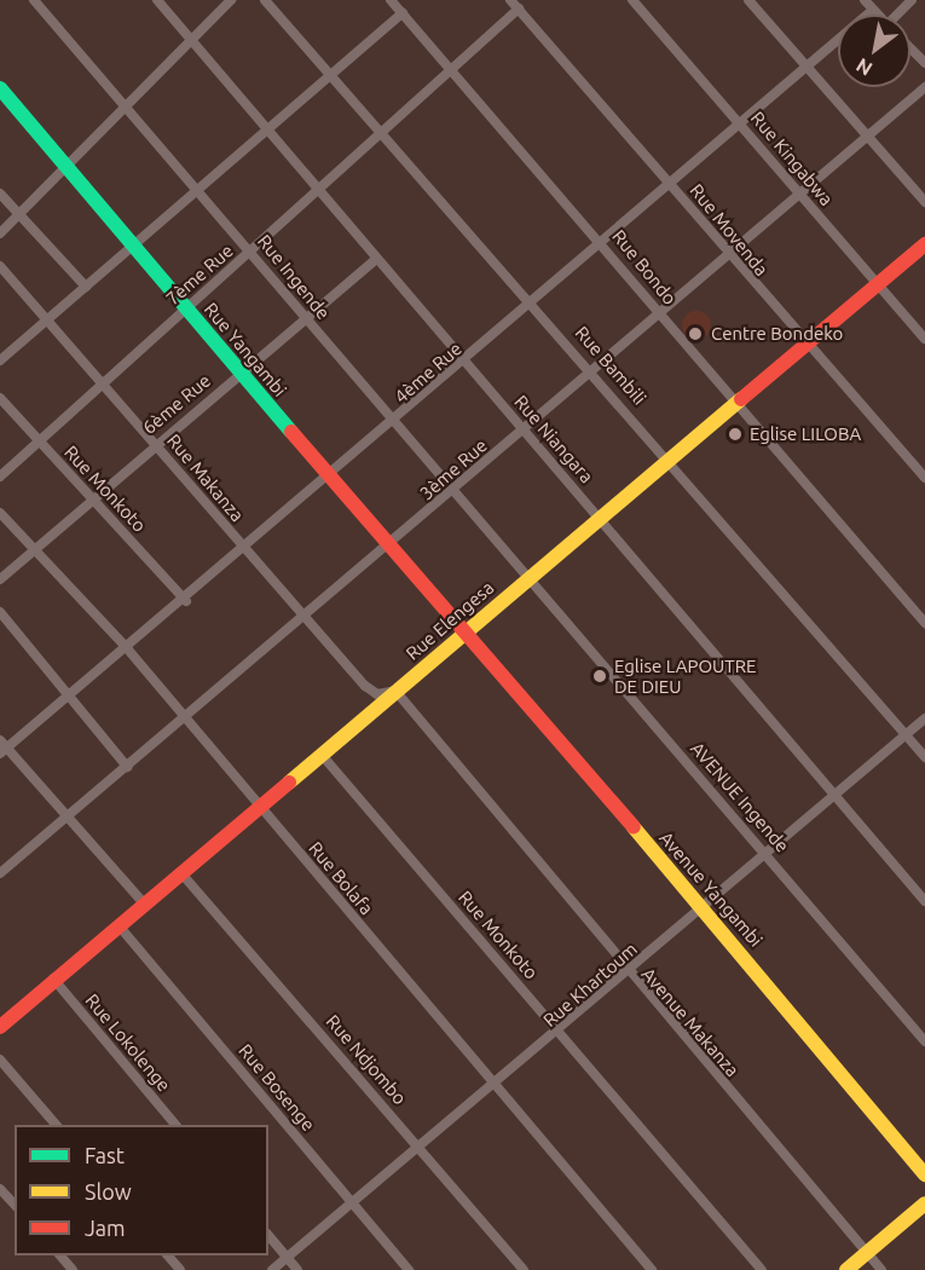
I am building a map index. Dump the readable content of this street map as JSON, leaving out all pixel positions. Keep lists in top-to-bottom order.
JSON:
{
  "streets": {
    "street": [
      "Rue Kingabwa",
      "Rue Movenda",
      "Rue Bondo",
      "7ème Rue",
      "Rue Ingende",
      "Rue Yangambi",
      "Rue Bambili",
      "4ème Rue",
      "6ème Rue",
      "Rue Niangara",
      "3ème Rue",
      "Rue Makanza",
      "Rue Monkoto",
      "Rue Elengesa",
      "AVENUE Ingende",
      "Rue Bolafa",
      "Avenue Yangambi",
      "Rue Khartoum",
      "Avenue Makanza",
      "Rue Lokolenge",
      "Rue Ndjombo",
      "Rue Bosenge"
    ]
  },
  "crossings": [
    ["Rue Kingabwa", "4ème Rue"],
    ["Rue Kingabwa", "3ème Rue"],
    ["Rue Kingabwa", "Rue Elengesa"],
    ["Rue Movenda", "7ème Rue"],
    ["Rue Movenda", "4ème Rue"],
    ["Rue Movenda", "3ème Rue"],
    ["Rue Movenda", "Rue Elengesa"],
    ["Rue Bondo", "7ème Rue"],
    ["Rue Bondo", "4ème Rue"],
    ["Rue Bondo", "3ème Rue"],
    ["Rue Bondo", "Rue Elengesa"],
    ["7ème Rue", "Rue Ingende"],
    ["7ème Rue", "Rue Yangambi"],
    ["7ème Rue", "Rue Bambili"],
    ["7ème Rue", "Rue Niangara"],
    ["7ème Rue", "Rue Makanza"],
    ["7ème Rue", "Rue Monkoto"],
    ["Rue Ingende", "4ème Rue"],
    ["Rue Ingende", "6ème Rue"],
    ["Rue Ingende", "3ème Rue"],
    ["Rue Ingende", "Rue Elengesa"],
    ["Rue Ingende", "AVENUE Ingende"],
    ["Rue Yangambi", "4ème Rue"],
    ["Rue Yangambi", "6ème Rue"],
    ["Rue Yangambi", "3ème Rue"],
    ["Rue Yangambi", "Rue Elengesa"],
    ["Rue Yangambi", "Avenue Yangambi"],
    ["Rue Bambili", "4ème Rue"],
    ["Rue Bambili", "3ème Rue"],
    ["Rue Bambili", "Rue Elengesa"],
    ["Rue Bambili", "Rue Khartoum"],
    ["4ème Rue", "Rue Niangara"],
    ["4ème Rue", "Rue Makanza"],
    ["4ème Rue", "Rue Monkoto"],
    ["4ème Rue", "Rue Bolafa"],
    ["6ème Rue", "Rue Niangara"],
    ["6ème Rue", "Rue Makanza"],
    ["6ème Rue", "Rue Monkoto"],
    ["6ème Rue", "Rue Bolafa"],
    ["Rue Niangara", "3ème Rue"],
    ["Rue Niangara", "Rue Elengesa"],
    ["Rue Niangara", "Rue Khartoum"],
    ["3ème Rue", "Rue Makanza"],
    ["3ème Rue", "Rue Bolafa"],
    ["Rue Makanza", "Rue Elengesa"],
    ["Rue Makanza", "Avenue Makanza"],
    ["Rue Monkoto", "Rue Elengesa"],
    ["Rue Monkoto", "Rue Khartoum"],
    ["Rue Elengesa", "AVENUE Ingende"],
    ["Rue Elengesa", "Rue Bolafa"],
    ["Rue Elengesa", "Avenue Yangambi"],
    ["Rue Elengesa", "Avenue Makanza"],
    ["Rue Elengesa", "Rue Lokolenge"],
    ["Rue Elengesa", "Rue Ndjombo"],
    ["Rue Elengesa", "Rue Bosenge"],
    ["AVENUE Ingende", "Rue Khartoum"],
    ["Rue Bolafa", "Rue Khartoum"],
    ["Avenue Yangambi", "Rue Khartoum"],
    ["Rue Khartoum", "Avenue Makanza"],
    ["Rue Khartoum", "Rue Ndjombo"],
    ["Rue Khartoum", "Rue Bosenge"]
  ],
  "places": ["Centre Bondeko", "Eglise LILOBA", "Eglise LAPOUTRE DE DIEU"],
  "legend": ["Fast", "Slow", "Jam"],
  "north": "bottom left"
}
